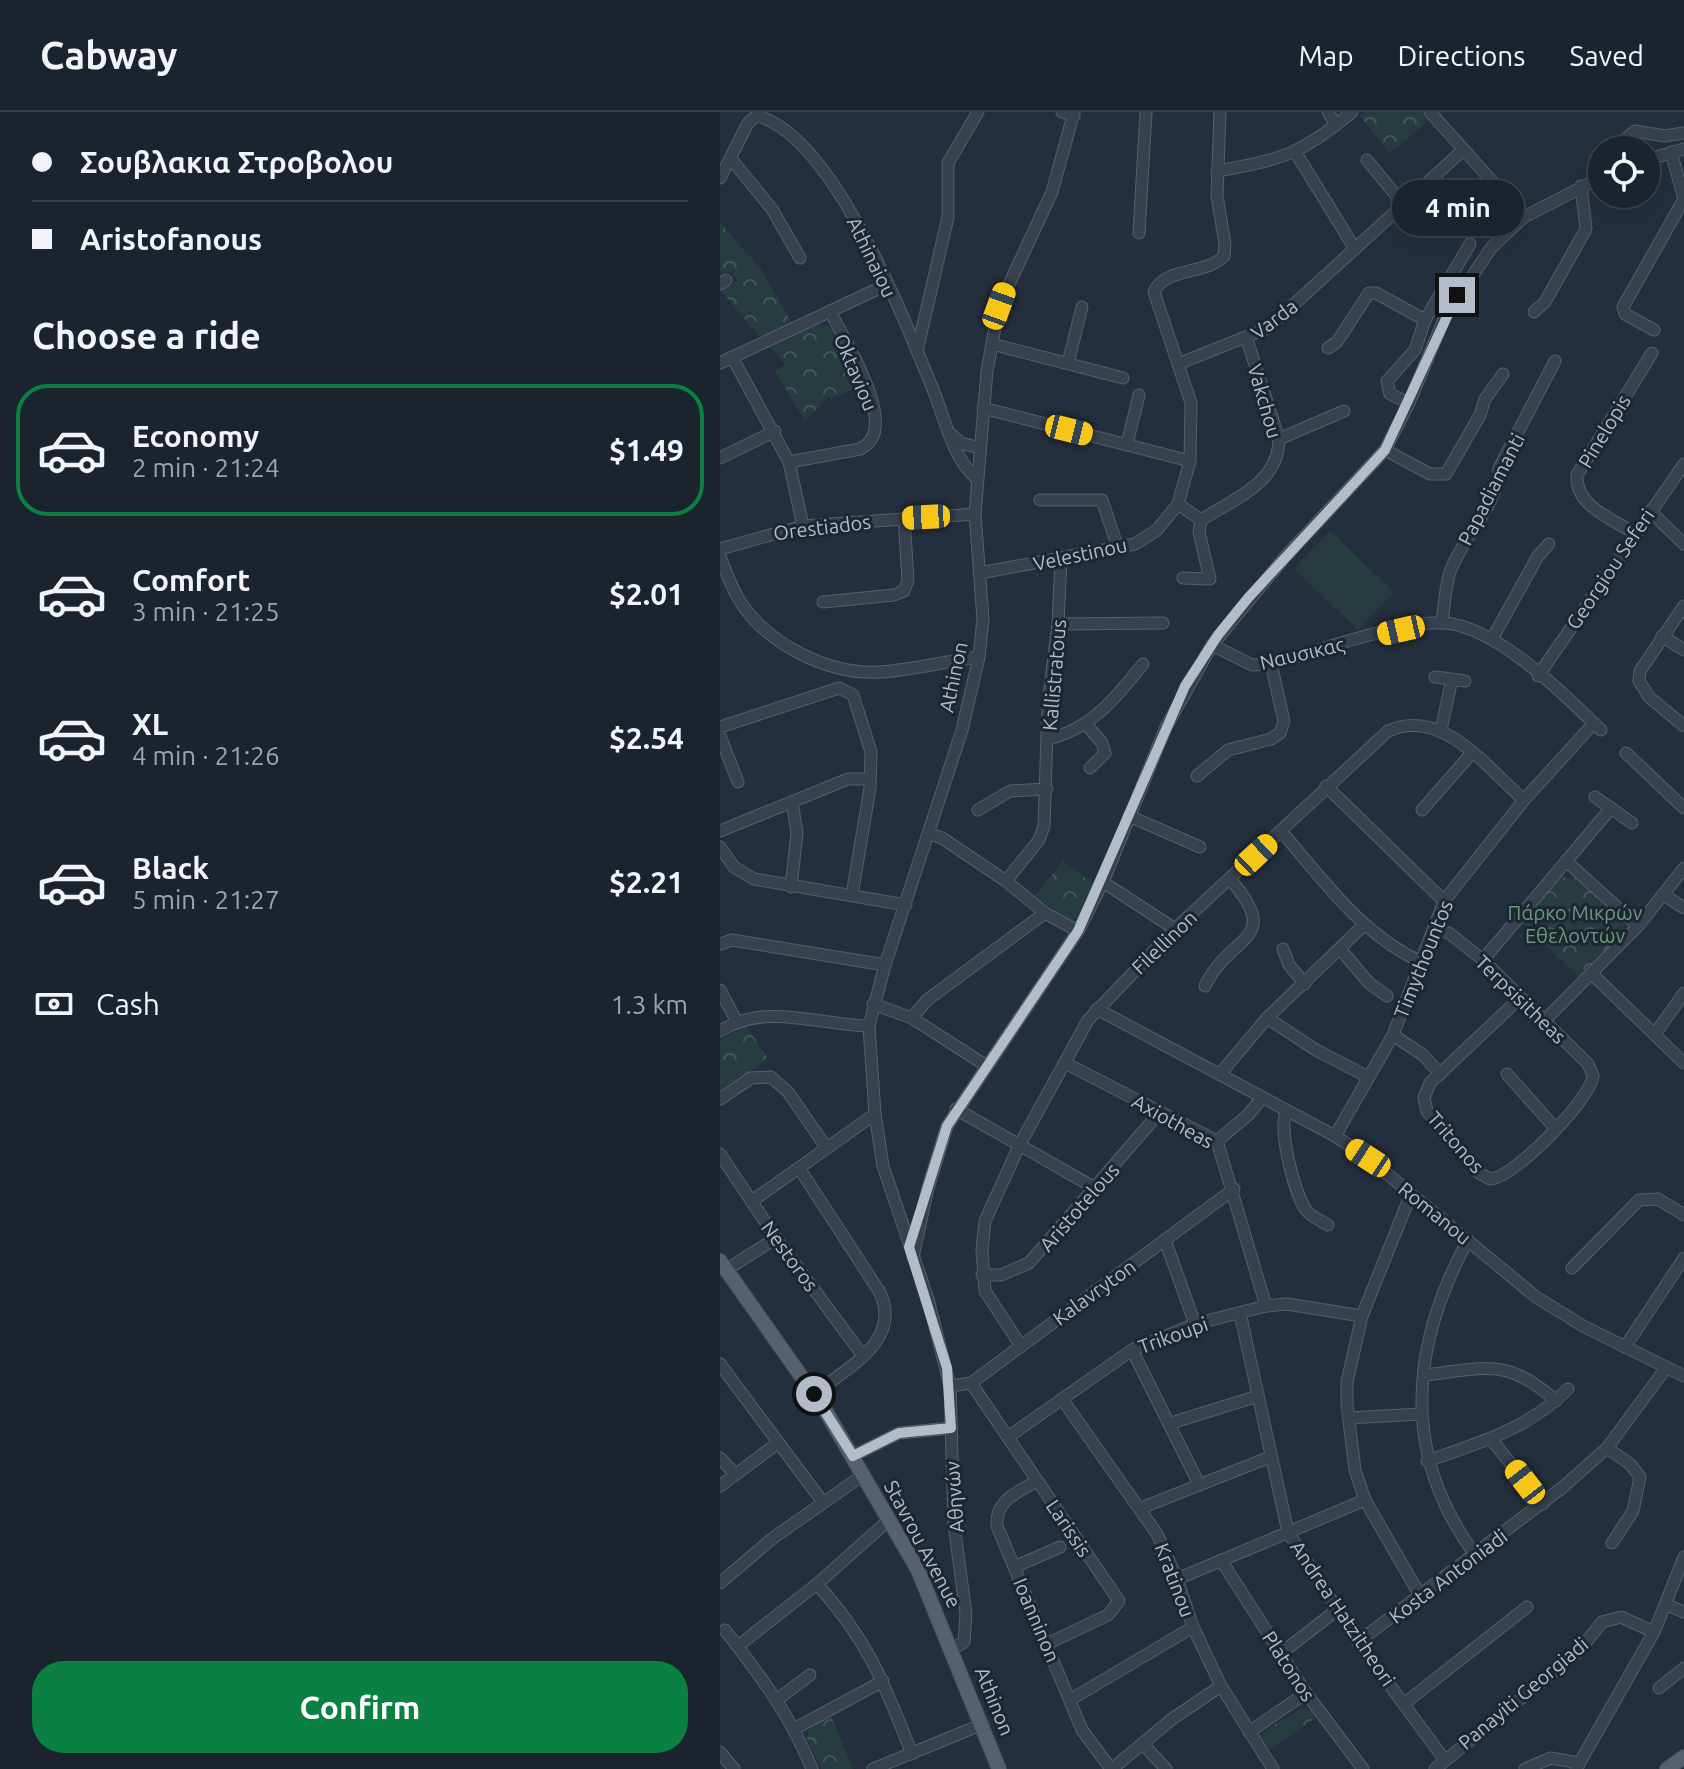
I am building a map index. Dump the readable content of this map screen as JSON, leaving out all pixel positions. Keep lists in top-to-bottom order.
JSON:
{
  "streets": {
    "main road": ["Athinon", "Stavrou Avenue"],
    "street": [
      "Athinaiou",
      "Varda",
      "Oktaviou",
      "Vakchou",
      "Pinelopis",
      "Papadiamanti",
      "Orestiados",
      "Velestinou",
      "Georgiou Seferi",
      "Ναυσικας",
      "Kallistratous",
      "Filellinon",
      "Timythountos",
      "Terpsisitheas",
      "Axiotheas",
      "Tritonos",
      "Aristotelous",
      "Romanou",
      "Nestoros",
      "Kalavryton",
      "Trikoupi",
      "Αθηνών",
      "Larissis",
      "Kosta Antoniadi",
      "Kratinou",
      "Andrea Hatzitheori",
      "Ioanninon",
      "Platonos",
      "Panayiti Georgiadi"
    ]
  },
  "crossings": [
    ["Athinaiou", "Athinon"],
    ["Varda", "Vakchou"],
    ["Varda", "Velestinou"],
    ["Pinelopis", "Georgiou Seferi"],
    ["Papadiamanti", "Ναυσικας"],
    ["Orestiados", "Athinon"],
    ["Velestinou", "Kallistratous"],
    ["Velestinou", "Athinon"],
    ["Georgiou Seferi", "Ναυσικας"],
    ["Ναυσικας", "Timythountos"],
    ["Athinon", "Αθηνών"],
    ["Athinon", "Stavrou Avenue"],
    ["Filellinon", "Axiotheas"],
    ["Filellinon", "Aristotelous"],
    ["Filellinon", "Romanou"],
    ["Filellinon", "Kalavryton"],
    ["Timythountos", "Terpsisitheas"],
    ["Timythountos", "Romanou"],
    ["Terpsisitheas", "Tritonos"],
    ["Axiotheas", "Aristotelous"],
    ["Axiotheas", "Kalavryton"],
    ["Axiotheas", "Trikoupi"],
    ["Romanou", "Kosta Antoniadi"],
    ["Kalavryton", "Αθηνών"],
    ["Kalavryton", "Larissis"],
    ["Trikoupi", "Larissis"],
    ["Trikoupi", "Kratinou"],
    ["Trikoupi", "Andrea Hatzitheori"],
    ["Αθηνών", "Stavrou Avenue"],
    ["Larissis", "Ioanninon"],
    ["Kosta Antoniadi", "Andrea Hatzitheori"],
    ["Andrea Hatzitheori", "Panayiti Georgiadi"]
  ],
  "parks": ["Πάρκο Μικρών Εθελοντών"],
  "page": {
    "header": "Cabway",
    "nav": ["Map", "Directions", "Saved"],
    "banner": ["Σουβλακια Στροβολου", "Aristofanous"],
    "bubble": "4 min",
    "heading": "Choose a ride",
    "list": [
      {
        "name": "Economy",
        "note": "2 min · 21:24",
        "value": "$1.49"
      },
      {
        "name": "Comfort",
        "note": "3 min · 21:25",
        "value": "$2.01"
      },
      {
        "name": "XL",
        "note": "4 min · 21:26",
        "value": "$2.54"
      },
      {
        "name": "Black",
        "note": "5 min · 21:27",
        "value": "$2.21"
      }
    ],
    "pay": ["Cash", "1.3 km"],
    "buttons": "Confirm"
  }
}
